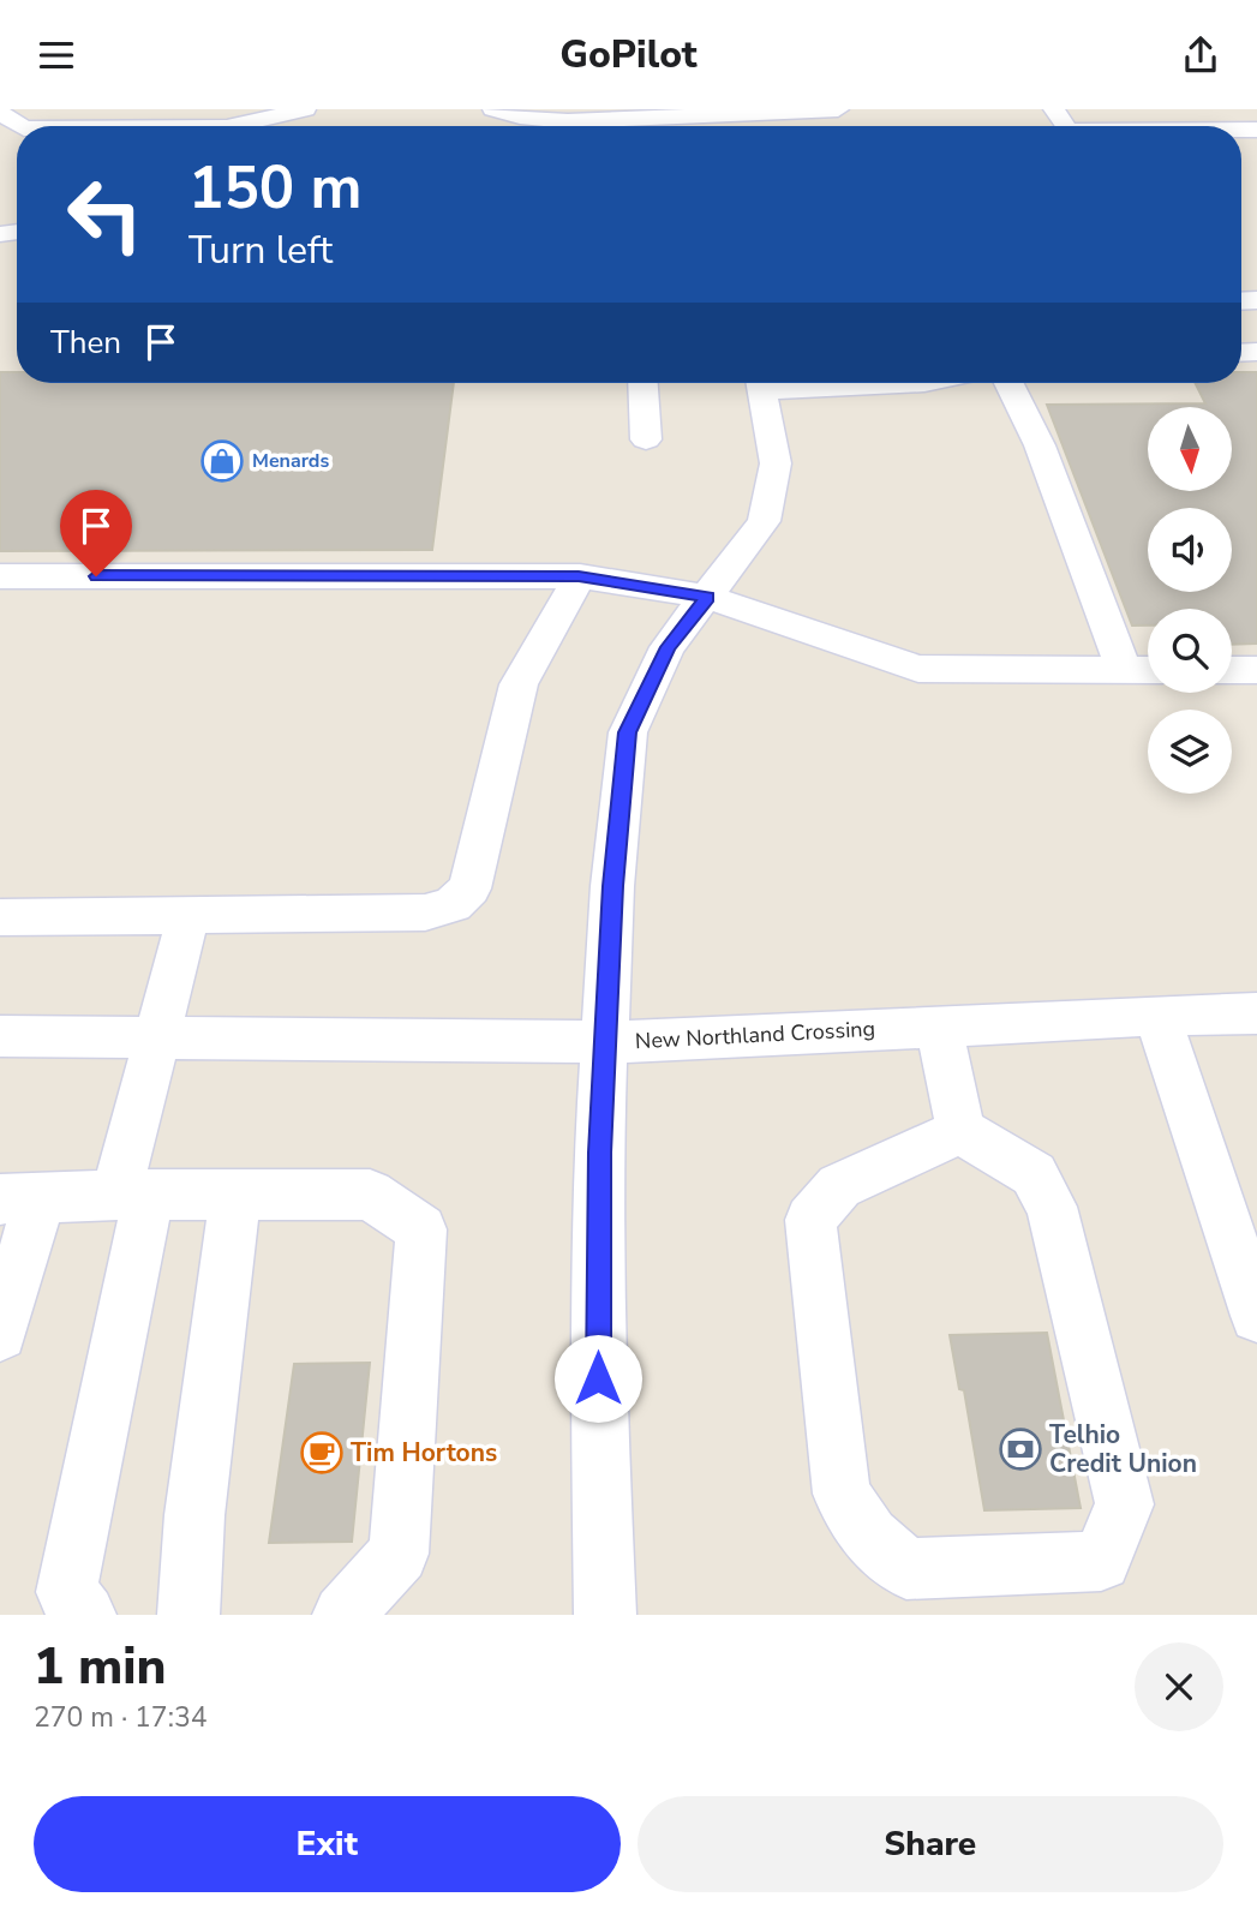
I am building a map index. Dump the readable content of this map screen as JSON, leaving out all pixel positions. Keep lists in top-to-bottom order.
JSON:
{
  "streets": {
    "street": ["New Northland Crossing"]
  },
  "places": {
    "shop": ["Menards"],
    "bank": ["Telhio Credit Union"],
    "cafe": ["Tim Hortons"]
  },
  "north": "bottom",
  "page": {
    "header": "GoPilot",
    "turn": ["150 m", "Turn left"],
    "then": "Then",
    "heading": ["1 min", "270 m · 17:34"],
    "buttons": ["Exit", "Share"]
  }
}
